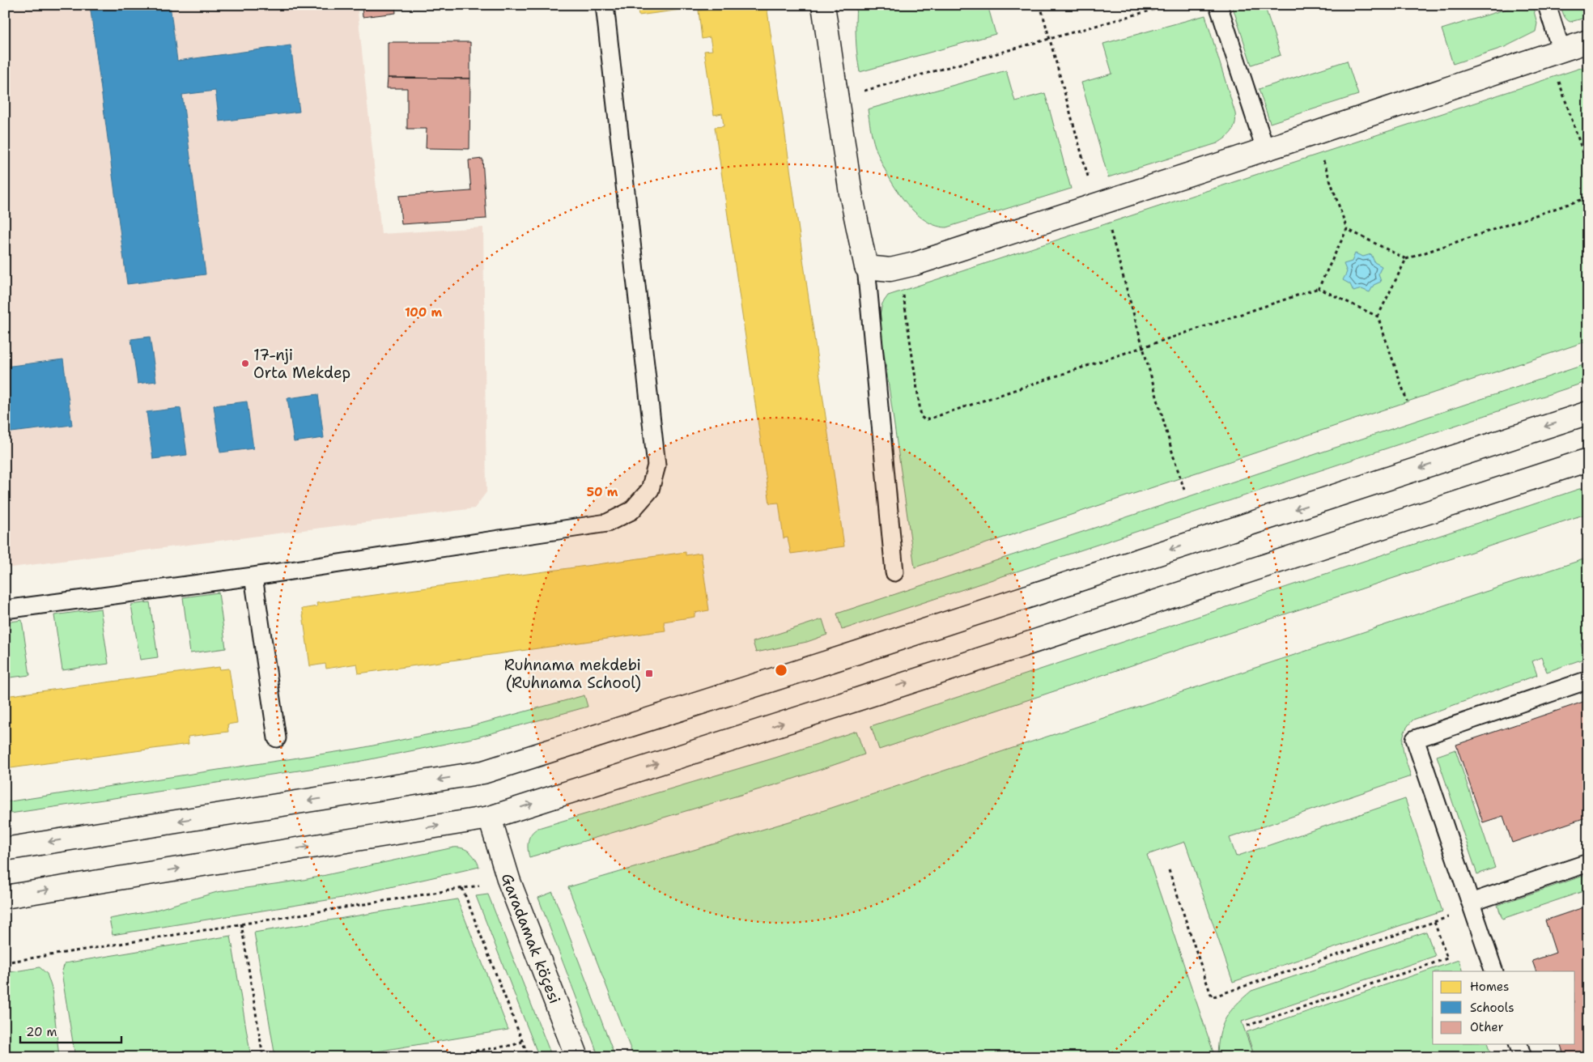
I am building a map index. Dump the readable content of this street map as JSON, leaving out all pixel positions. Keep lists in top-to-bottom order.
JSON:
{
  "streets": {
    "main road": ["Garadamak köçesi"]
  },
  "places": {
    "other": ["17-nji Orta Mekdep"],
    "transit": ["Ruhnama mekdebi (Ruhnama School)"]
  },
  "legend": ["Homes", "Schools", "Other"],
  "scale_bar": "20 m",
  "rings": ["100 m", "50 m"]
}
